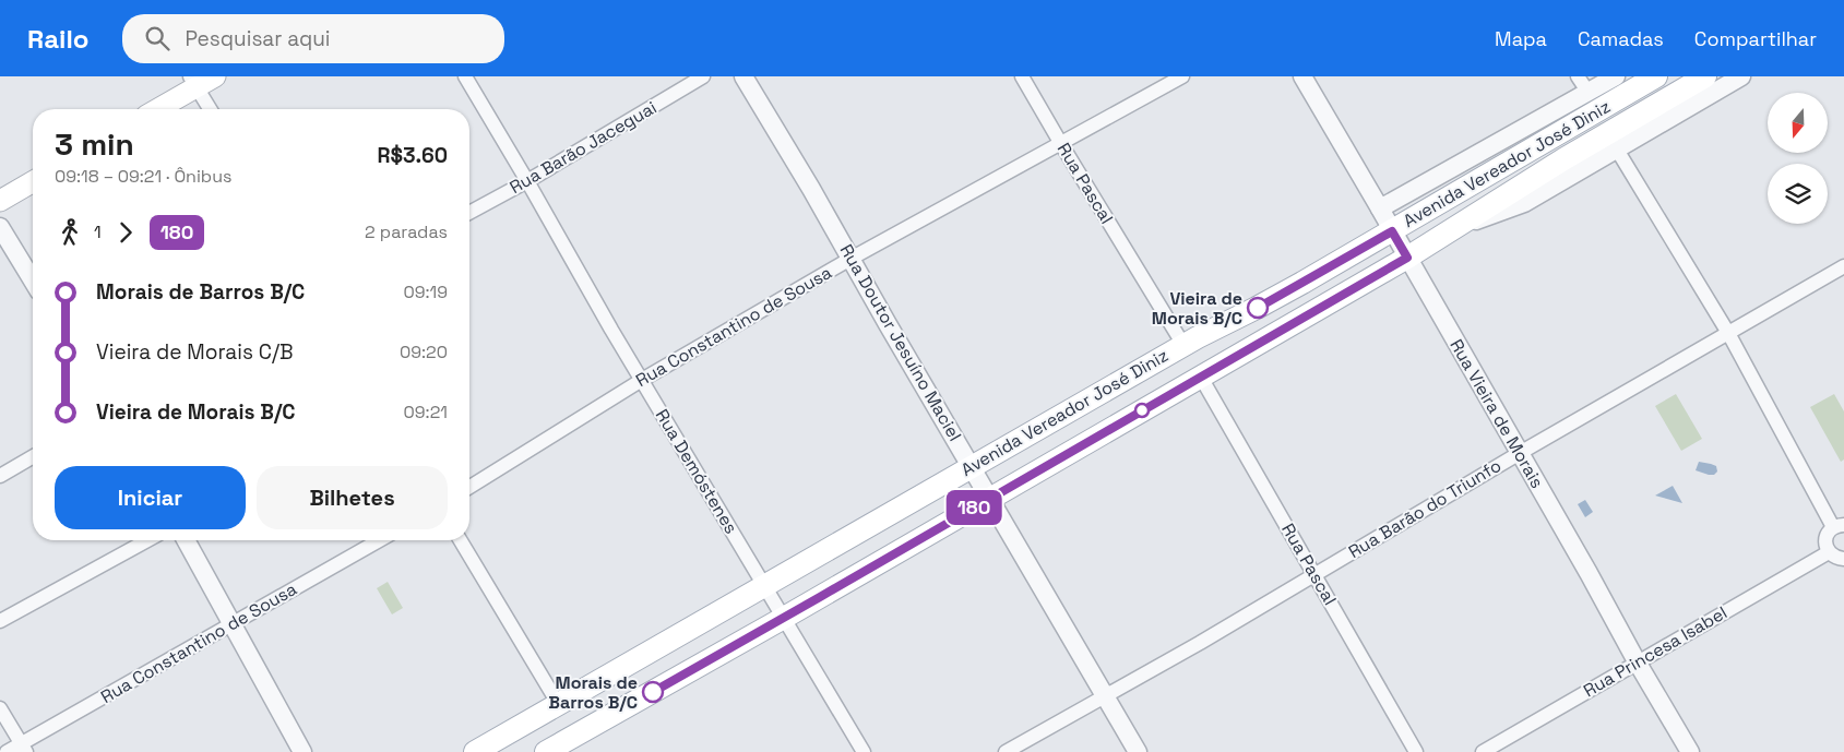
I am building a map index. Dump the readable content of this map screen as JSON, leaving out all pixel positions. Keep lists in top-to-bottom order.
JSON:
{
  "streets": {
    "main road": ["Avenida Vereador José Diniz"],
    "street": [
      "Rua Barão Jaceguai",
      "Rua Pascal",
      "Rua Constantino de Sousa",
      "Rua Doutor Jesuíno Maciel",
      "Rua Vieira de Morais",
      "Rua Demóstenes",
      "Rua Barão do Triunfo",
      "Rua Princesa Isabel"
    ]
  },
  "crossings": [
    ["Rua Barão Jaceguai", "Rua Demóstenes"],
    ["Avenida Vereador José Diniz", "Rua Pascal"],
    ["Avenida Vereador José Diniz", "Rua Doutor Jesuíno Maciel"],
    ["Avenida Vereador José Diniz", "Rua Vieira de Morais"],
    ["Avenida Vereador José Diniz", "Rua Demóstenes"],
    ["Rua Pascal", "Rua Constantino de Sousa"],
    ["Rua Pascal", "Rua Barão do Triunfo"],
    ["Rua Constantino de Sousa", "Rua Doutor Jesuíno Maciel"],
    ["Rua Constantino de Sousa", "Rua Demóstenes"],
    ["Rua Doutor Jesuíno Maciel", "Rua Barão do Triunfo"],
    ["Rua Vieira de Morais", "Rua Barão do Triunfo"],
    ["Rua Vieira de Morais", "Rua Princesa Isabel"]
  ],
  "places": ["Vieira de Morais B/C", "Morais de Barros B/C"],
  "lines": ["bus line 180"],
  "north": "bottom",
  "page": {
    "header": "Railo",
    "search": "Pesquisar aqui",
    "nav": ["Mapa", "Camadas", "Compartilhar"],
    "on_map": "180",
    "heading": ["3 min", "09:18 – 09:21 · Ônibus", "R$3.60"],
    "legs": ["1", "180", "2 paradas"],
    "list": [
      {
        "name": "Morais de Barros B/C",
        "value": "09:19"
      },
      {
        "name": "Vieira de Morais C/B",
        "value": "09:20"
      },
      {
        "name": "Vieira de Morais B/C",
        "value": "09:21"
      }
    ],
    "buttons": ["Iniciar", "Bilhetes"]
  }
}
